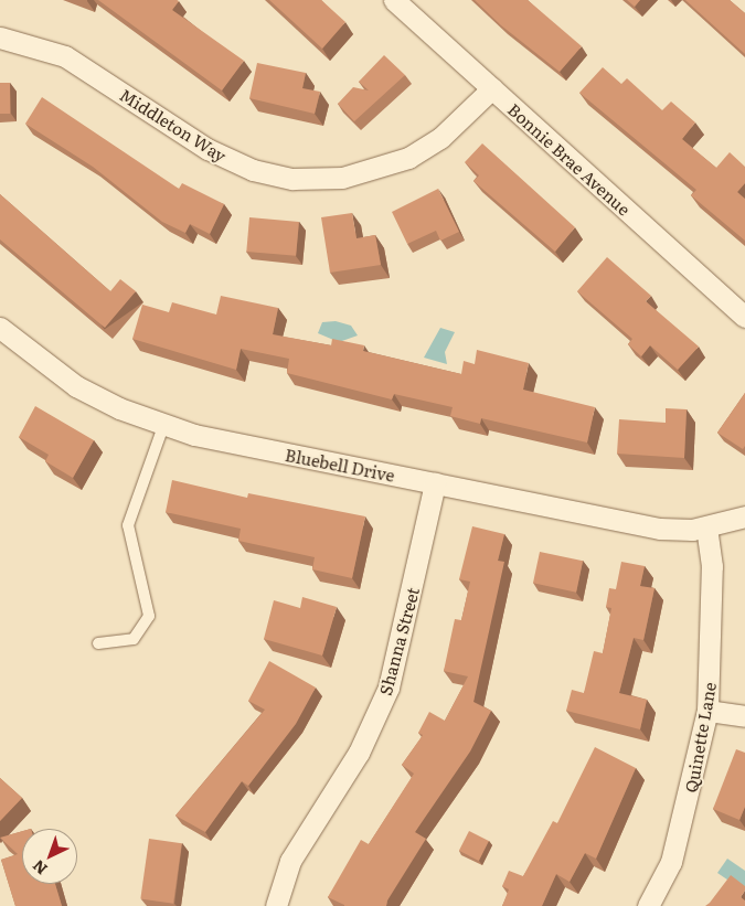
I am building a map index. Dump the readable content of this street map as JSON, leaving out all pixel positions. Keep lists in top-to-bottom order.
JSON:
{
  "streets": {
    "street": [
      "Middleton Way",
      "Bonnie Brae Avenue",
      "Bluebell Drive",
      "Shanna Street",
      "Quinette Lane"
    ]
  },
  "crossings": [
    ["Middleton Way", "Bonnie Brae Avenue"],
    ["Bluebell Drive", "Shanna Street"],
    ["Bluebell Drive", "Quinette Lane"]
  ],
  "north": "bottom left"
}
